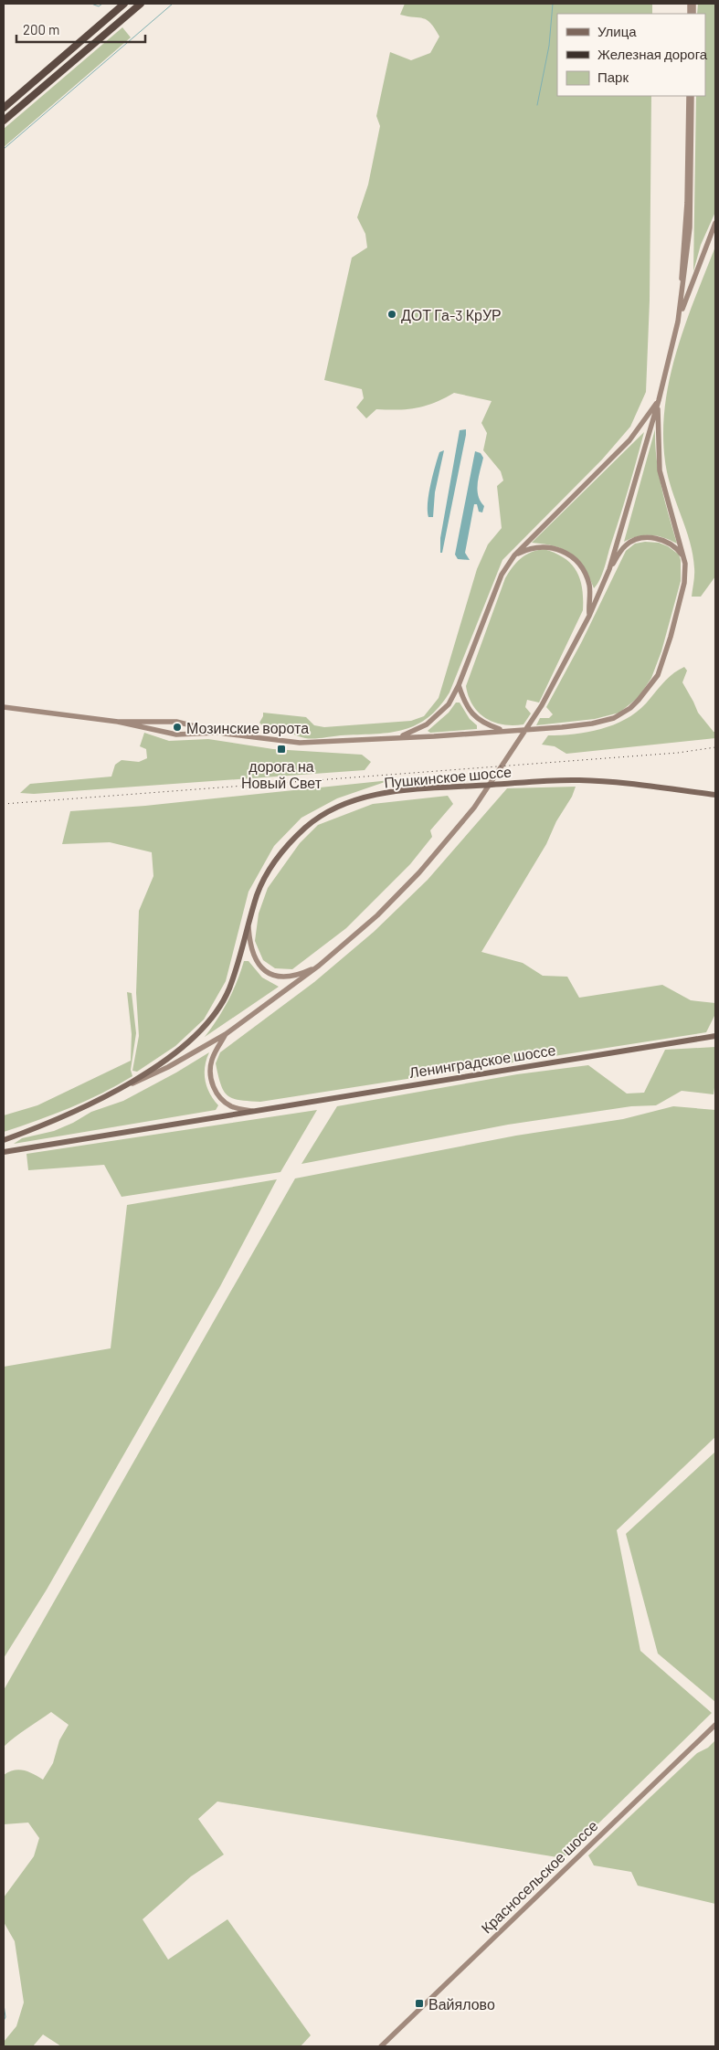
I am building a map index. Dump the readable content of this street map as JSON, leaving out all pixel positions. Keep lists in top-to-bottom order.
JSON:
{
  "streets": {
    "main road": ["Пушкинское шоссе", "Ленинградское шоссе", "Красносельское шоссе"]
  },
  "places": {
    "other": ["ДОТ Га-3 КрУР", "Мозинские ворота"],
    "transit": ["дорога на Новый Свет", "Вайялово"]
  },
  "legend": ["Улица", "Железная дорога", "Парк"],
  "scale_bar": "200 m"
}
